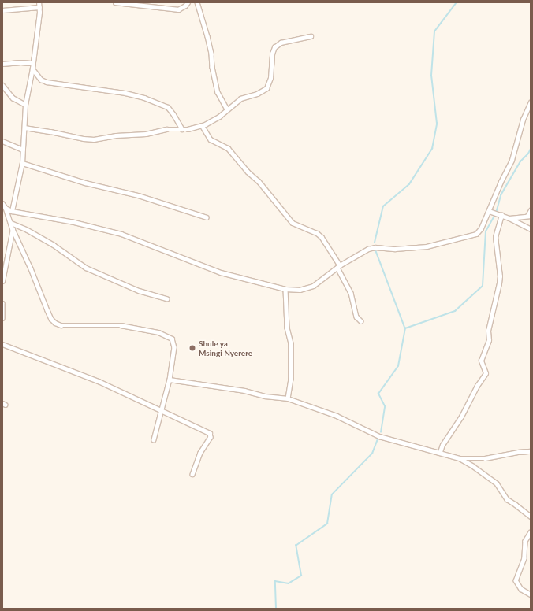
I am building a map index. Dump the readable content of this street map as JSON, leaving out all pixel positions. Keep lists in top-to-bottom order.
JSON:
{
  "places": ["Shule ya Msingi Nyerere"]
}
